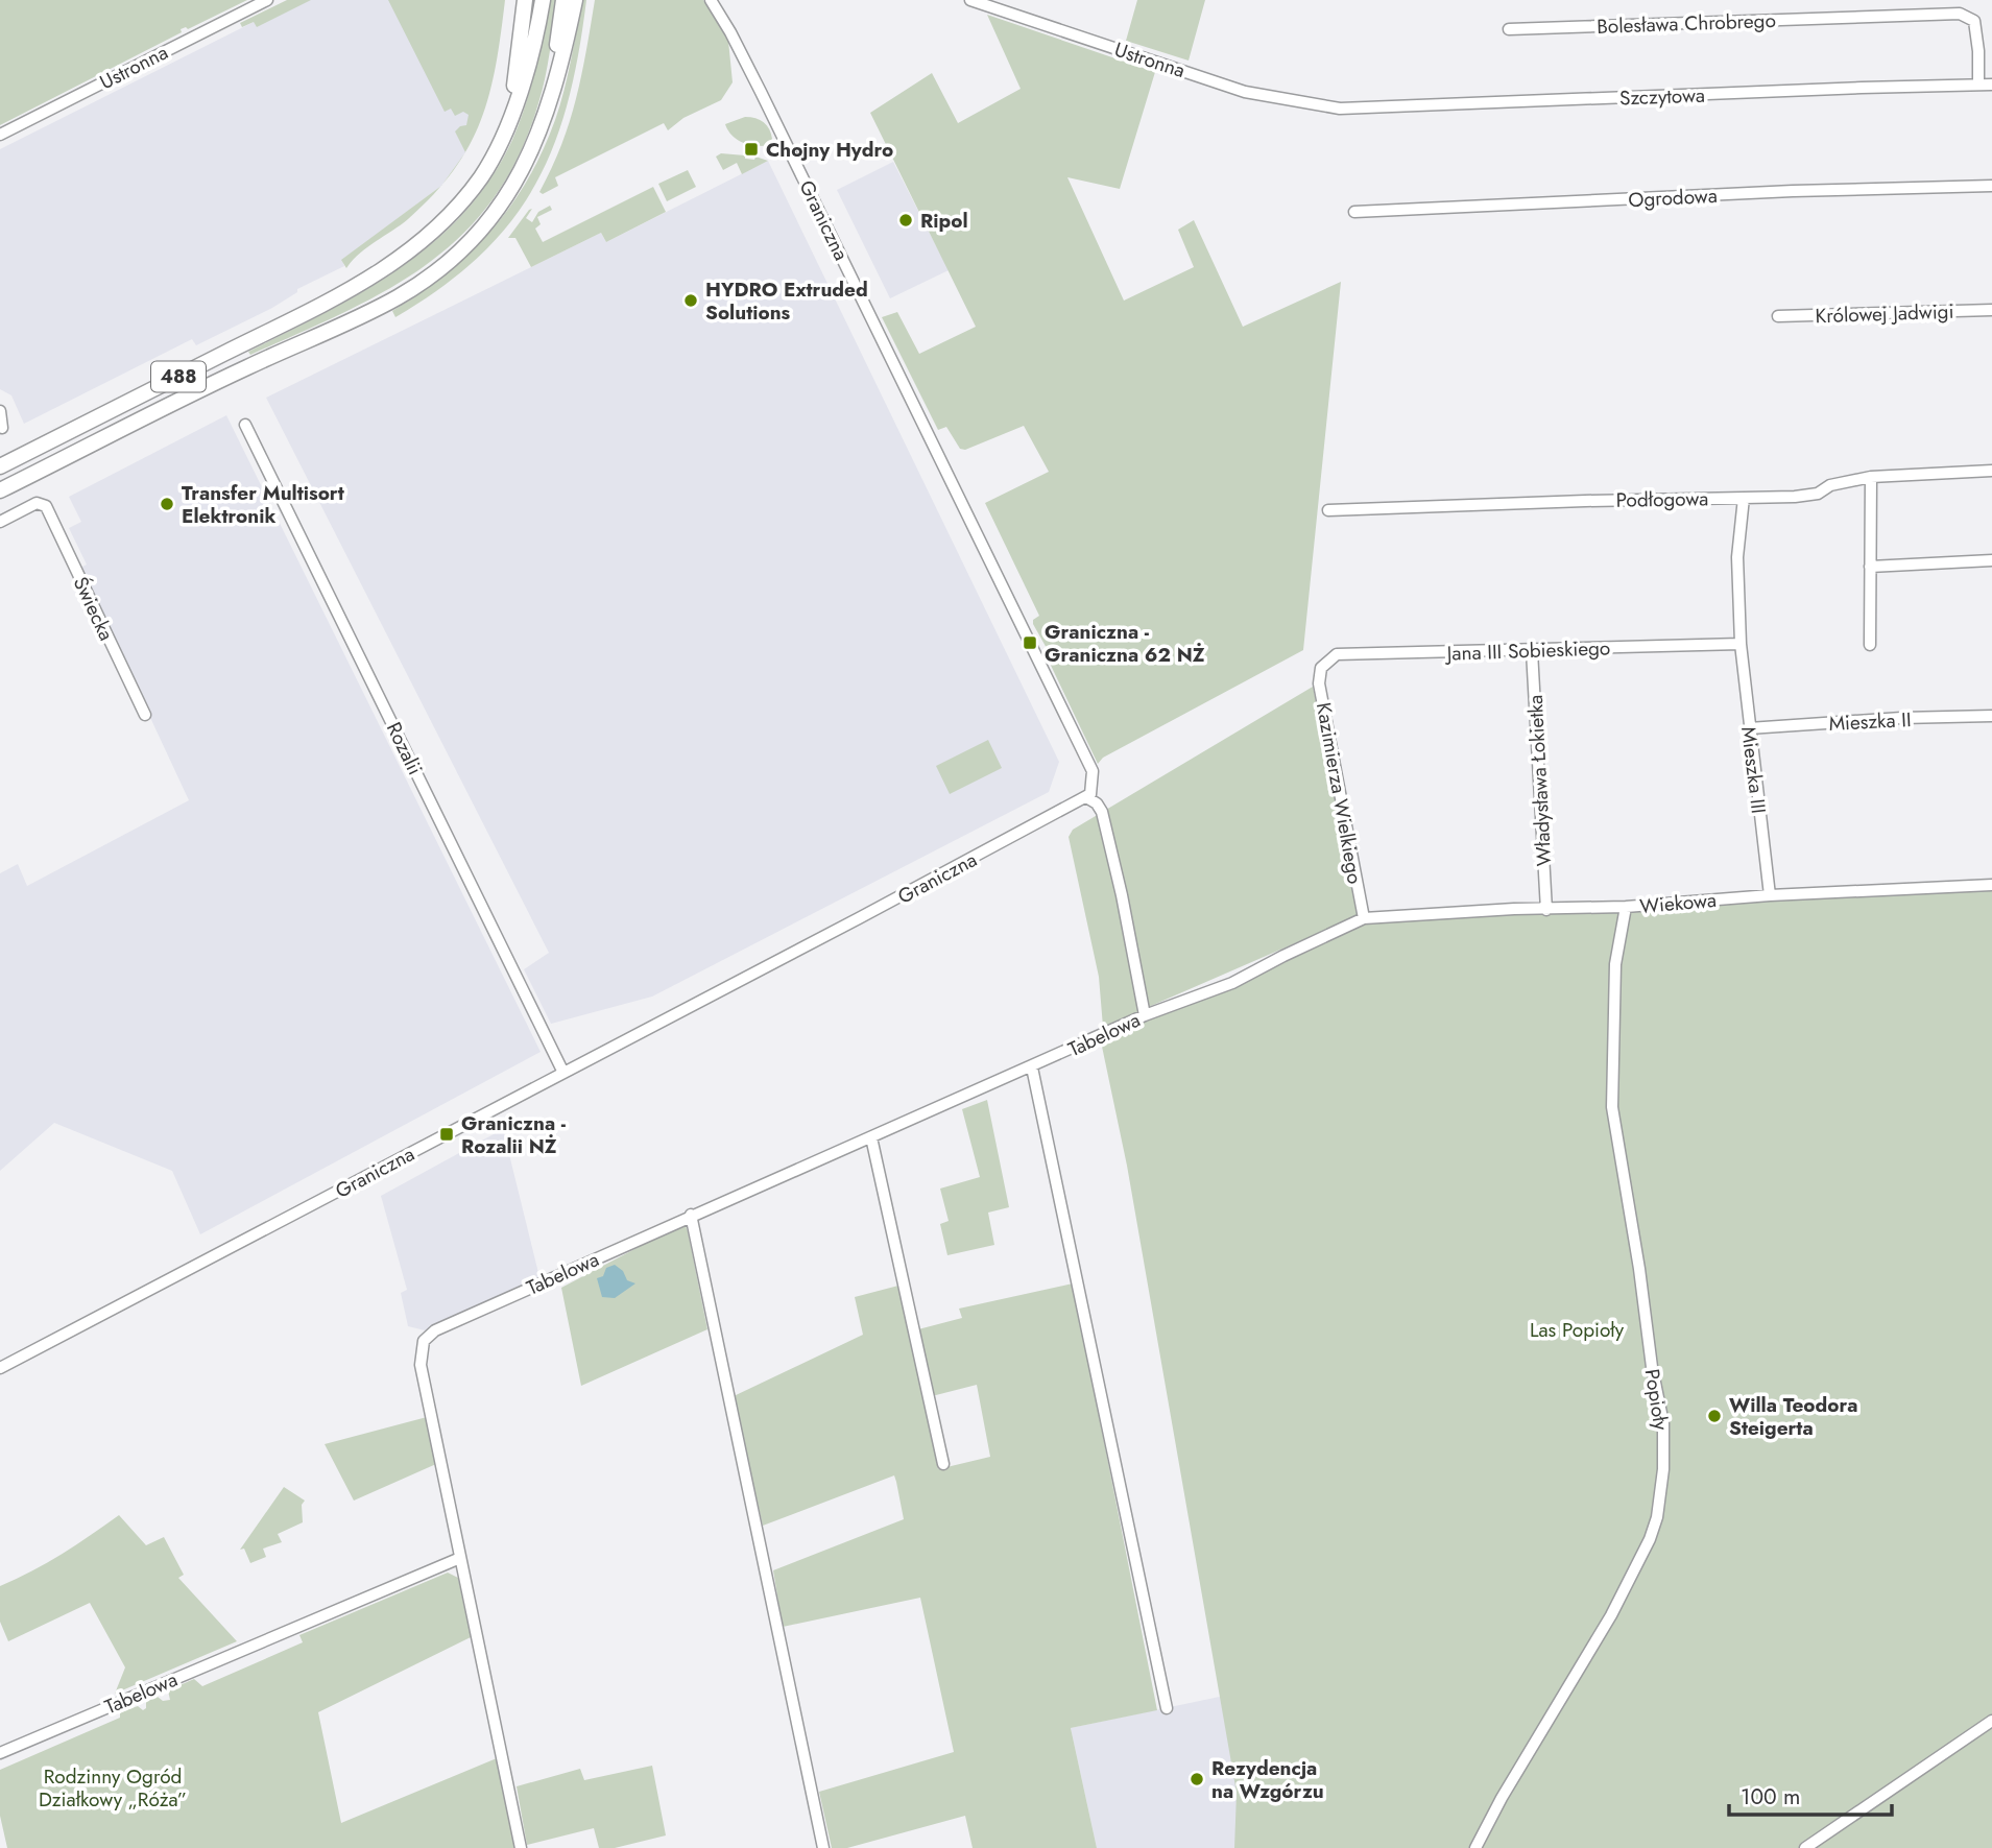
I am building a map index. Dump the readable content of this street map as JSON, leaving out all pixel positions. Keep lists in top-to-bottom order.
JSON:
{
  "streets": {
    "main road": ["488"],
    "street": [
      "Bolesława Chrobrego",
      "Ustronna",
      "Szczytowa",
      "Ogrodowa",
      "Graniczna",
      "Królowej Jadwigi",
      "Podłogowa",
      "Świecka",
      "Jana III Sobieskiego",
      "Mieszka II",
      "Rozalii",
      "Mieszka III",
      "Władysława Łokietka",
      "Kazimierza Wielkiego",
      "Wiekowa",
      "Tabelowa",
      "Popioły"
    ]
  },
  "crossings": [
    ["Bolesława Chrobrego", "Szczytowa"],
    ["Ustronna", "Szczytowa"],
    ["Graniczna", "Rozalii"],
    ["Podłogowa", "Mieszka III"],
    ["Jana III Sobieskiego", "Mieszka III"],
    ["Jana III Sobieskiego", "Władysława Łokietka"],
    ["Jana III Sobieskiego", "Kazimierza Wielkiego"],
    ["Mieszka II", "Mieszka III"],
    ["Mieszka III", "Wiekowa"],
    ["Władysława Łokietka", "Wiekowa"],
    ["Kazimierza Wielkiego", "Wiekowa"],
    ["Kazimierza Wielkiego", "Tabelowa"],
    ["Wiekowa", "Tabelowa"],
    ["Wiekowa", "Popioły"]
  ],
  "parks": ["Las Popioły", "Rodzinny Ogród Działkowy „Róża”"],
  "places": {
    "transit": ["Chojny Hydro", "Graniczna - Graniczna 62 NŻ", "Graniczna - Rozalii NŻ"],
    "other": [
      "Ripol",
      "HYDRO Extruded Solutions",
      "Transfer Multisort Elektronik",
      "Willa Teodora Steigerta",
      "Rezydencja na Wzgórzu"
    ]
  },
  "scale_bar": "100 m"
}
